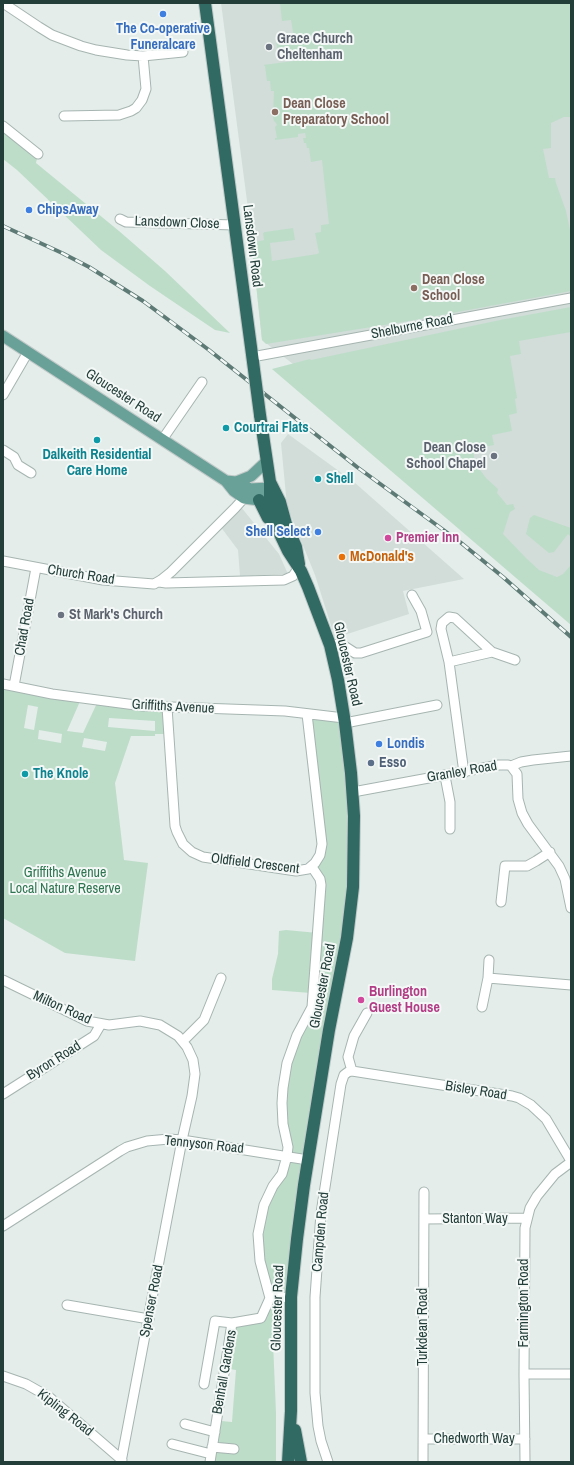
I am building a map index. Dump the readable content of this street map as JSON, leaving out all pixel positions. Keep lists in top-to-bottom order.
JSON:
{
  "streets": {
    "highway": ["Lansdown Road", "Gloucester Road"],
    "street": [
      "Lansdown Close",
      "Shelburne Road",
      "Church Road",
      "Chad Road",
      "Griffiths Avenue",
      "Granley Road",
      "Oldfield Crescent",
      "Milton Road",
      "Byron Road",
      "Bisley Road",
      "Tennyson Road",
      "Stanton Way",
      "Campden Road",
      "Spenser Road",
      "Farmington Road",
      "Turkdean Road",
      "Benhall Gardens",
      "Kipling Road",
      "Chedworth Way"
    ]
  },
  "crossings": [
    ["Lansdown Close", "Lansdown Road"],
    ["Lansdown Road", "Shelburne Road"],
    ["Lansdown Road", "Gloucester Road"],
    ["Gloucester Road", "Church Road"],
    ["Gloucester Road", "Griffiths Avenue"],
    ["Gloucester Road", "Granley Road"],
    ["Gloucester Road", "Tennyson Road"],
    ["Church Road", "Chad Road"],
    ["Chad Road", "Griffiths Avenue"],
    ["Griffiths Avenue", "Oldfield Crescent"],
    ["Milton Road", "Byron Road"],
    ["Milton Road", "Tennyson Road"],
    ["Milton Road", "Spenser Road"],
    ["Bisley Road", "Campden Road"],
    ["Bisley Road", "Farmington Road"],
    ["Tennyson Road", "Spenser Road"],
    ["Stanton Way", "Farmington Road"],
    ["Stanton Way", "Turkdean Road"],
    ["Spenser Road", "Kipling Road"],
    ["Farmington Road", "Chedworth Way"],
    ["Turkdean Road", "Chedworth Way"]
  ],
  "parks": ["Griffiths Avenue Local Nature Reserve"],
  "places": [
    "The Co-operative Funeralcare",
    "Grace Church Cheltenham",
    "Dean Close Preparatory School",
    "ChipsAway",
    "Dean Close School",
    "Courtrai Flats",
    "Dalkeith Residential Care Home",
    "Dean Close School Chapel",
    "Shell",
    "Shell Select",
    "Premier Inn",
    "McDonald's",
    "St Mark's Church",
    "Londis",
    "Esso",
    "The Knole",
    "Burlington Guest House"
  ]
}
